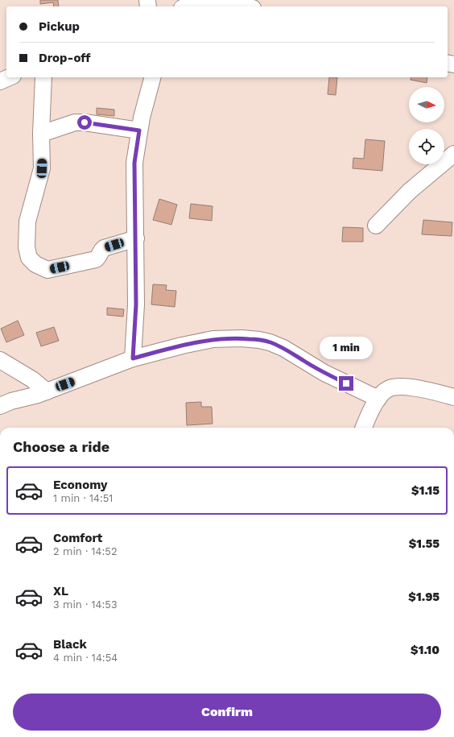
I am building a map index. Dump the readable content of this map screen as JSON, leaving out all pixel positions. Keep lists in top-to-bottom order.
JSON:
{
  "north": "right",
  "page": {
    "banner": ["Pickup", "Drop-off"],
    "bubble": "1 min",
    "heading": "Choose a ride",
    "list": [
      {
        "name": "Economy",
        "note": "1 min · 14:51",
        "value": "$1.15"
      },
      {
        "name": "Comfort",
        "note": "2 min · 14:52",
        "value": "$1.55"
      },
      {
        "name": "XL",
        "note": "3 min · 14:53",
        "value": "$1.95"
      },
      {
        "name": "Black",
        "note": "4 min · 14:54",
        "value": "$1.10"
      }
    ],
    "buttons": "Confirm"
  }
}
